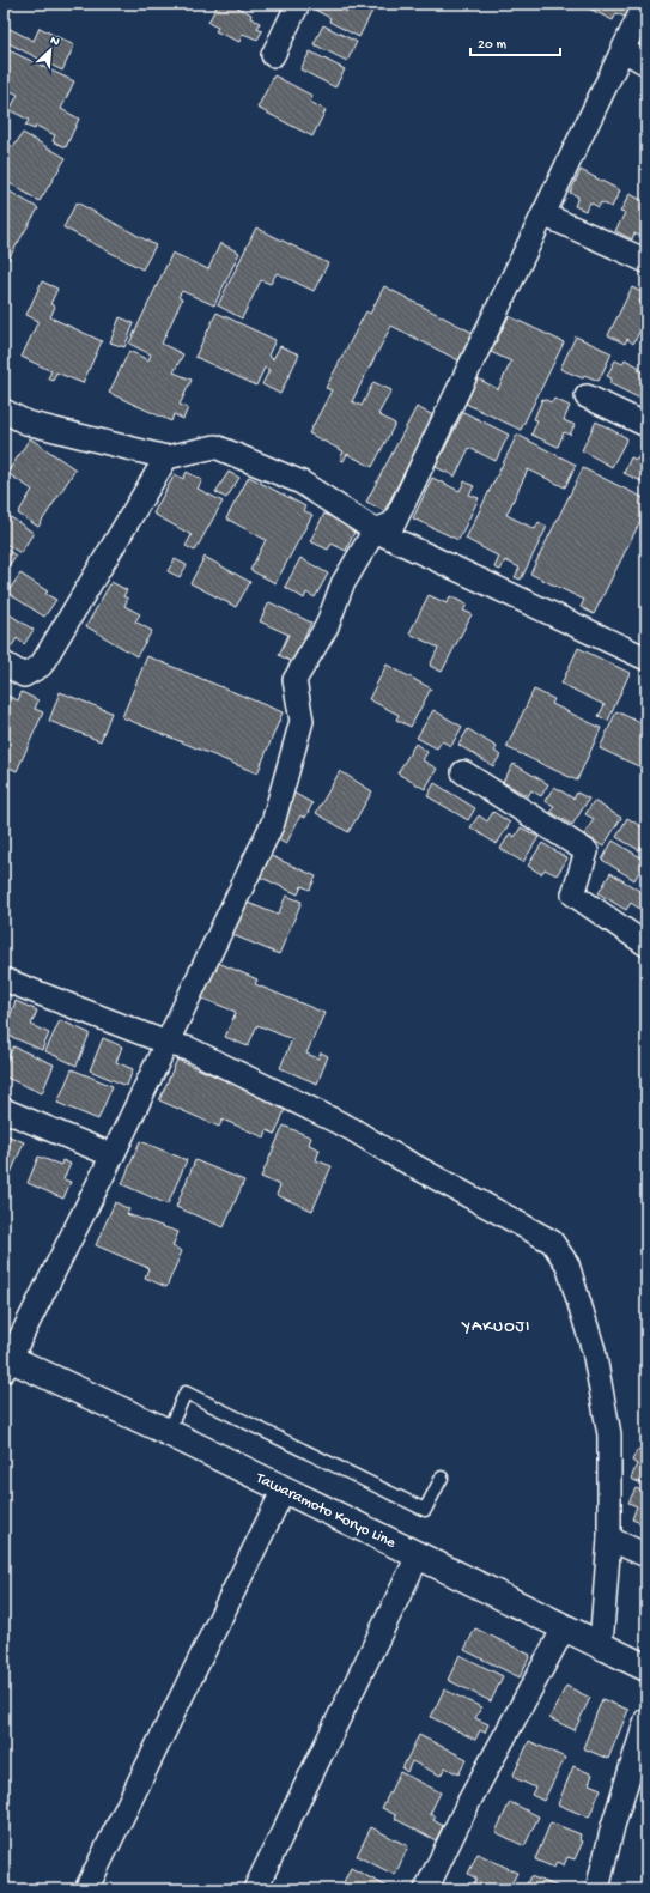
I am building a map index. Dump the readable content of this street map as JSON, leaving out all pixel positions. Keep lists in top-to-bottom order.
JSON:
{
  "streets": {
    "main road": ["Tawaramoto Koryo Line"]
  },
  "districts": ["YAKUOJI"],
  "scale_bar": "20 m",
  "north": "top right"
}
